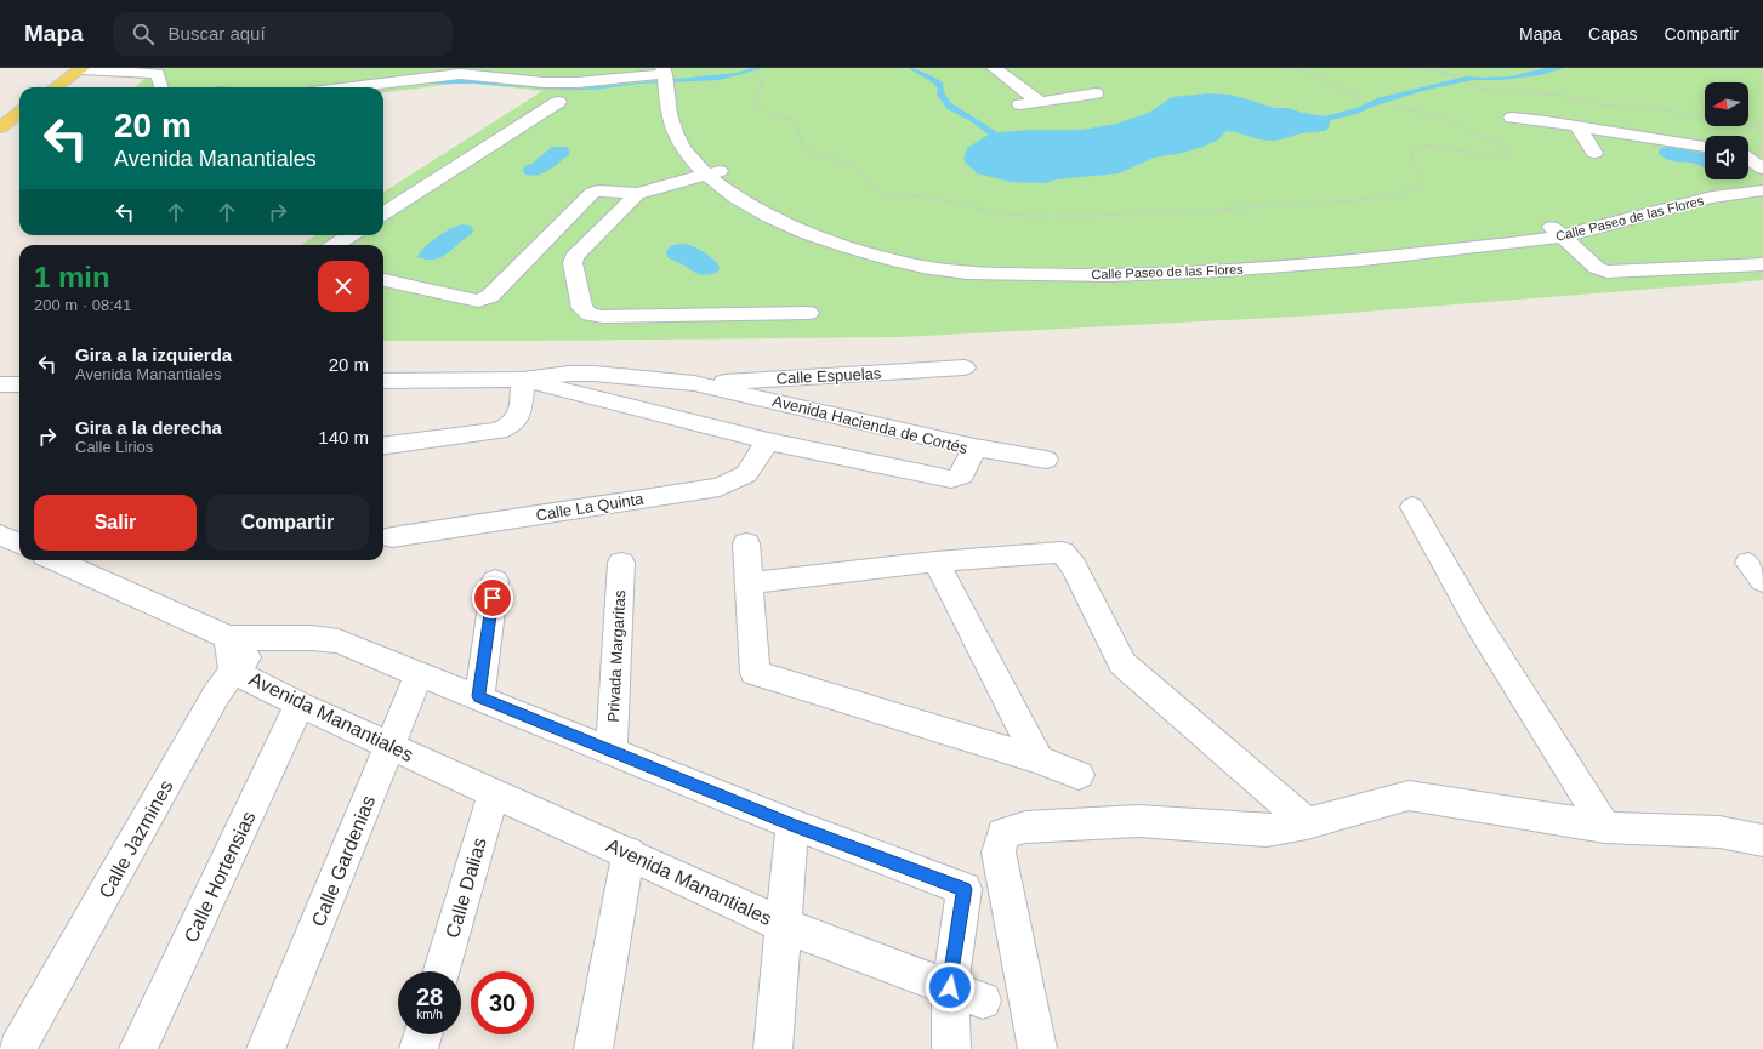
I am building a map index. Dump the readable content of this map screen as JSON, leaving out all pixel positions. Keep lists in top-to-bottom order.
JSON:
{
  "streets": {
    "street": [
      "Calle Paseo de las Flores",
      "Calle Espuelas",
      "Avenida Hacienda de Cortés",
      "Calle La Quinta",
      "Privada Margaritas",
      "Avenida Manantiales",
      "Calle Jazmines",
      "Calle Gardenias",
      "Calle Hortensias",
      "Calle Dalias"
    ]
  },
  "crossings": [
    ["Calle Espuelas", "Avenida Hacienda de Cortés"],
    ["Avenida Hacienda de Cortés", "Calle La Quinta"],
    ["Avenida Manantiales", "Calle Jazmines"],
    ["Avenida Manantiales", "Calle Gardenias"],
    ["Avenida Manantiales", "Calle Hortensias"],
    ["Avenida Manantiales", "Calle Dalias"]
  ],
  "north": "left",
  "page": {
    "header": "Mapa",
    "search": "Buscar aquí",
    "nav": ["Mapa", "Capas", "Compartir"],
    "turn": ["20 m", "Avenida Manantiales"],
    "heading": ["1 min", "200 m · 08:41"],
    "list": [
      {
        "name": "Gira a la izquierda",
        "note": "Avenida Manantiales",
        "value": "20 m"
      },
      {
        "name": "Gira a la derecha",
        "note": "Calle Lirios",
        "value": "140 m"
      }
    ],
    "buttons": ["Salir", "Compartir"],
    "speed": "28 km/h",
    "limit": "30"
  }
}
